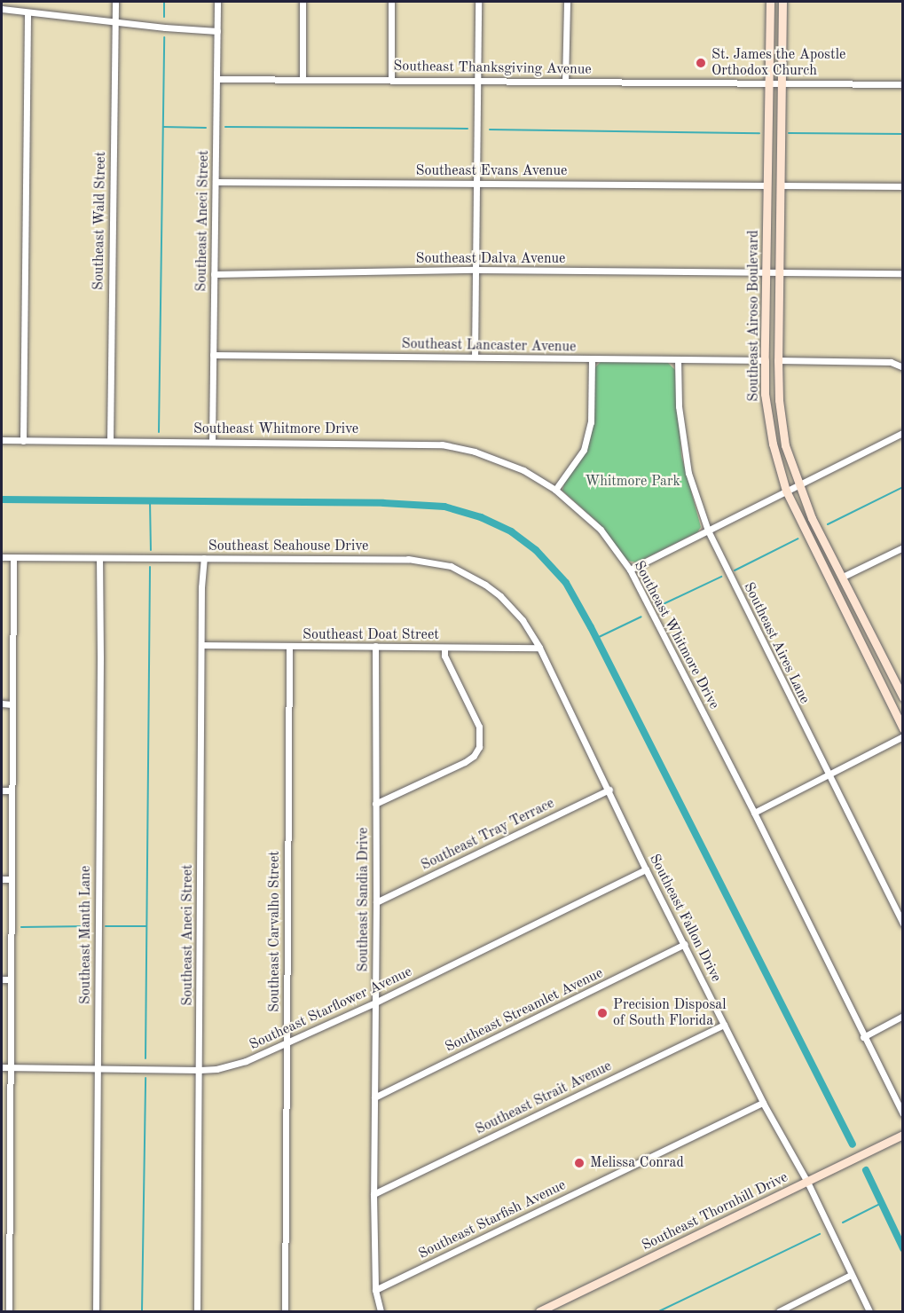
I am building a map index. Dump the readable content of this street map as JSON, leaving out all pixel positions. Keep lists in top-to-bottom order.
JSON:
{
  "streets": {
    "main road": ["Southeast Airoso Boulevard", "Southeast Thornhill Drive"],
    "street": [
      "Southeast Thanksgiving Avenue",
      "Southeast Evans Avenue",
      "Southeast Wald Street",
      "Southeast Aneci Street",
      "Southeast Dalva Avenue",
      "Southeast Lancaster Avenue",
      "Southeast Whitmore Drive",
      "Southeast Seahouse Drive",
      "Southeast Doat Street",
      "Southeast Aires Lane",
      "Southeast Tray Terrace",
      "Southeast Sandia Drive",
      "Southeast Fallon Drive",
      "Southeast Carvalho Street",
      "Southeast Manth Lane",
      "Southeast Starflower Avenue",
      "Southeast Streamlet Avenue",
      "Southeast Strait Avenue",
      "Southeast Starfish Avenue"
    ]
  },
  "crossings": [
    ["Southeast Thanksgiving Avenue", "Southeast Aneci Street"],
    ["Southeast Thanksgiving Avenue", "Southeast Airoso Boulevard"],
    ["Southeast Evans Avenue", "Southeast Aneci Street"],
    ["Southeast Evans Avenue", "Southeast Airoso Boulevard"],
    ["Southeast Wald Street", "Southeast Whitmore Drive"],
    ["Southeast Aneci Street", "Southeast Dalva Avenue"],
    ["Southeast Aneci Street", "Southeast Lancaster Avenue"],
    ["Southeast Aneci Street", "Southeast Whitmore Drive"],
    ["Southeast Aneci Street", "Southeast Seahouse Drive"],
    ["Southeast Aneci Street", "Southeast Doat Street"],
    ["Southeast Aneci Street", "Southeast Starflower Avenue"],
    ["Southeast Dalva Avenue", "Southeast Airoso Boulevard"],
    ["Southeast Airoso Boulevard", "Southeast Lancaster Avenue"],
    ["Southeast Lancaster Avenue", "Southeast Aires Lane"],
    ["Southeast Seahouse Drive", "Southeast Doat Street"],
    ["Southeast Seahouse Drive", "Southeast Fallon Drive"],
    ["Southeast Seahouse Drive", "Southeast Manth Lane"],
    ["Southeast Doat Street", "Southeast Sandia Drive"],
    ["Southeast Doat Street", "Southeast Fallon Drive"],
    ["Southeast Doat Street", "Southeast Carvalho Street"],
    ["Southeast Tray Terrace", "Southeast Sandia Drive"],
    ["Southeast Tray Terrace", "Southeast Fallon Drive"],
    ["Southeast Sandia Drive", "Southeast Starflower Avenue"],
    ["Southeast Sandia Drive", "Southeast Streamlet Avenue"],
    ["Southeast Sandia Drive", "Southeast Strait Avenue"],
    ["Southeast Sandia Drive", "Southeast Starfish Avenue"],
    ["Southeast Fallon Drive", "Southeast Starflower Avenue"],
    ["Southeast Fallon Drive", "Southeast Streamlet Avenue"],
    ["Southeast Fallon Drive", "Southeast Strait Avenue"],
    ["Southeast Fallon Drive", "Southeast Thornhill Drive"],
    ["Southeast Fallon Drive", "Southeast Starfish Avenue"],
    ["Southeast Carvalho Street", "Southeast Starflower Avenue"],
    ["Southeast Manth Lane", "Southeast Starflower Avenue"]
  ],
  "parks": ["Whitmore Park"],
  "places": ["St. James the Apostle Orthodox Church", "Precision Disposal of South Florida", "Melissa Conrad"]
}
